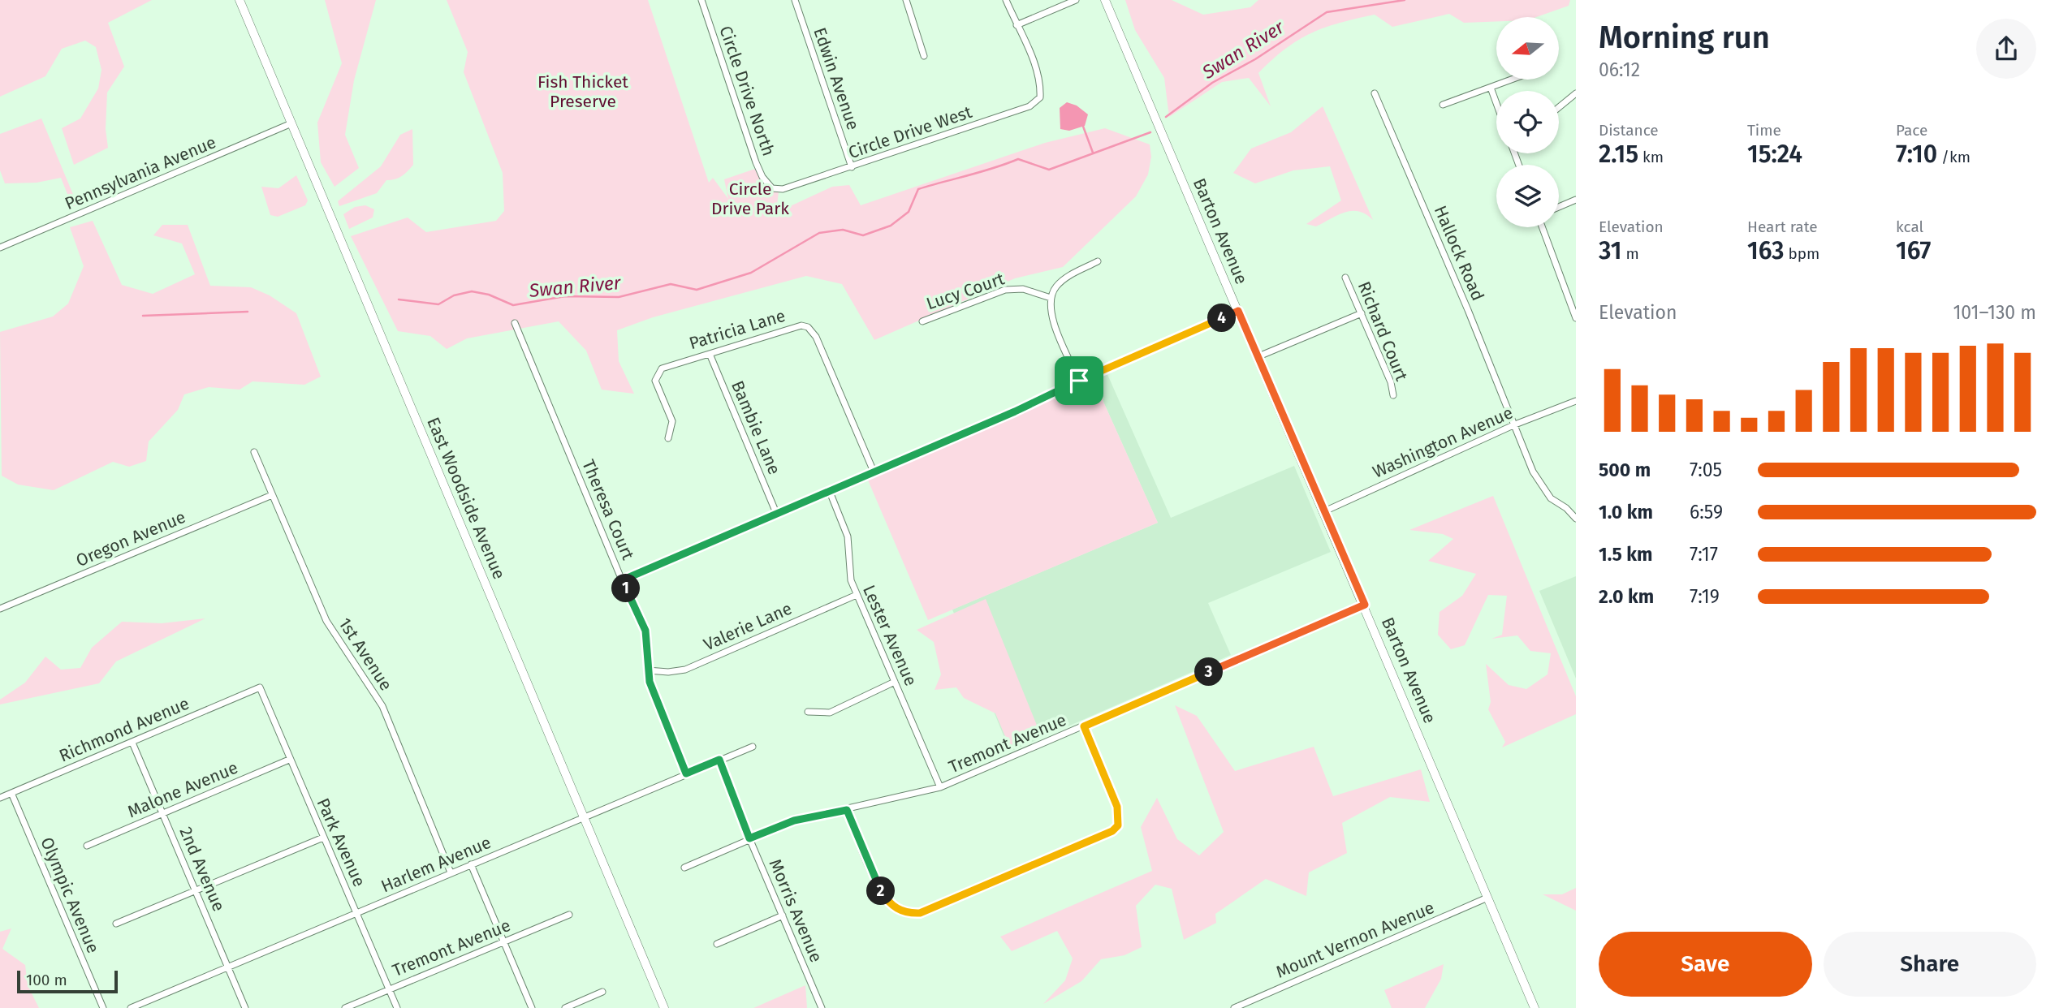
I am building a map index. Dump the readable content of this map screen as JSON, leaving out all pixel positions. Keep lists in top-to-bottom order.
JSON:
{
  "streets": {
    "street": [
      "Edwin Avenue",
      "Circle Drive North",
      "Circle Drive West",
      "Pennsylvania Avenue",
      "Barton Avenue",
      "Hallock Road",
      "Lucy Court",
      "Patricia Lane",
      "Richard Court",
      "Bambie Lane",
      "Washington Avenue",
      "East Woodside Avenue",
      "Theresa Court",
      "Oregon Avenue",
      "Valerie Lane",
      "Lester Avenue",
      "1st Avenue",
      "Richmond Avenue",
      "Tremont Avenue",
      "Malone Avenue",
      "Park Avenue",
      "Harlem Avenue",
      "2nd Avenue",
      "Olympic Avenue",
      "Morris Avenue",
      "Mount Vernon Avenue"
    ]
  },
  "crossings": [
    ["Edwin Avenue", "Circle Drive West"],
    ["Circle Drive North", "Circle Drive West"],
    ["Pennsylvania Avenue", "East Woodside Avenue"],
    ["Barton Avenue", "Washington Avenue"],
    ["Barton Avenue", "Tremont Avenue"],
    ["Barton Avenue", "Mount Vernon Avenue"],
    ["Hallock Road", "Washington Avenue"],
    ["Patricia Lane", "Bambie Lane"],
    ["East Woodside Avenue", "Harlem Avenue"],
    ["Theresa Court", "Valerie Lane"],
    ["Theresa Court", "Harlem Avenue"],
    ["Oregon Avenue", "1st Avenue"],
    ["Valerie Lane", "Lester Avenue"],
    ["Lester Avenue", "Tremont Avenue"],
    ["1st Avenue", "Harlem Avenue"],
    ["Richmond Avenue", "Park Avenue"],
    ["Richmond Avenue", "2nd Avenue"],
    ["Richmond Avenue", "Olympic Avenue"],
    ["Tremont Avenue", "Park Avenue"],
    ["Tremont Avenue", "Morris Avenue"],
    ["Malone Avenue", "Park Avenue"],
    ["Malone Avenue", "2nd Avenue"],
    ["Park Avenue", "Harlem Avenue"],
    ["Harlem Avenue", "2nd Avenue"],
    ["Harlem Avenue", "Morris Avenue"]
  ],
  "water": ["Swan River"],
  "parks": ["Fish Thicket Preserve", "Circle Drive Park"],
  "scale_bar": "100 m",
  "north": "left",
  "page": {
    "heading": ["Morning run", "06:12"],
    "stats": [
      ["Distance", "2.15 km"],
      ["Time", "15:24"],
      ["Pace", "7:10 /km"],
      ["Elevation", "31 m"],
      ["Heart rate", "163 bpm"],
      ["kcal", "167"]
    ],
    "chart": ["Elevation", "101–130 m"],
    "pins": [
      "4",
      "1",
      "3",
      "2"
    ],
    "list": [
      {
        "name": "500 m",
        "note": "7:05"
      },
      {
        "name": "1.0 km",
        "note": "6:59"
      },
      {
        "name": "1.5 km",
        "note": "7:17"
      },
      {
        "name": "2.0 km",
        "note": "7:19"
      }
    ],
    "buttons": ["Save", "Share"],
    "scale": "100 m"
  }
}
